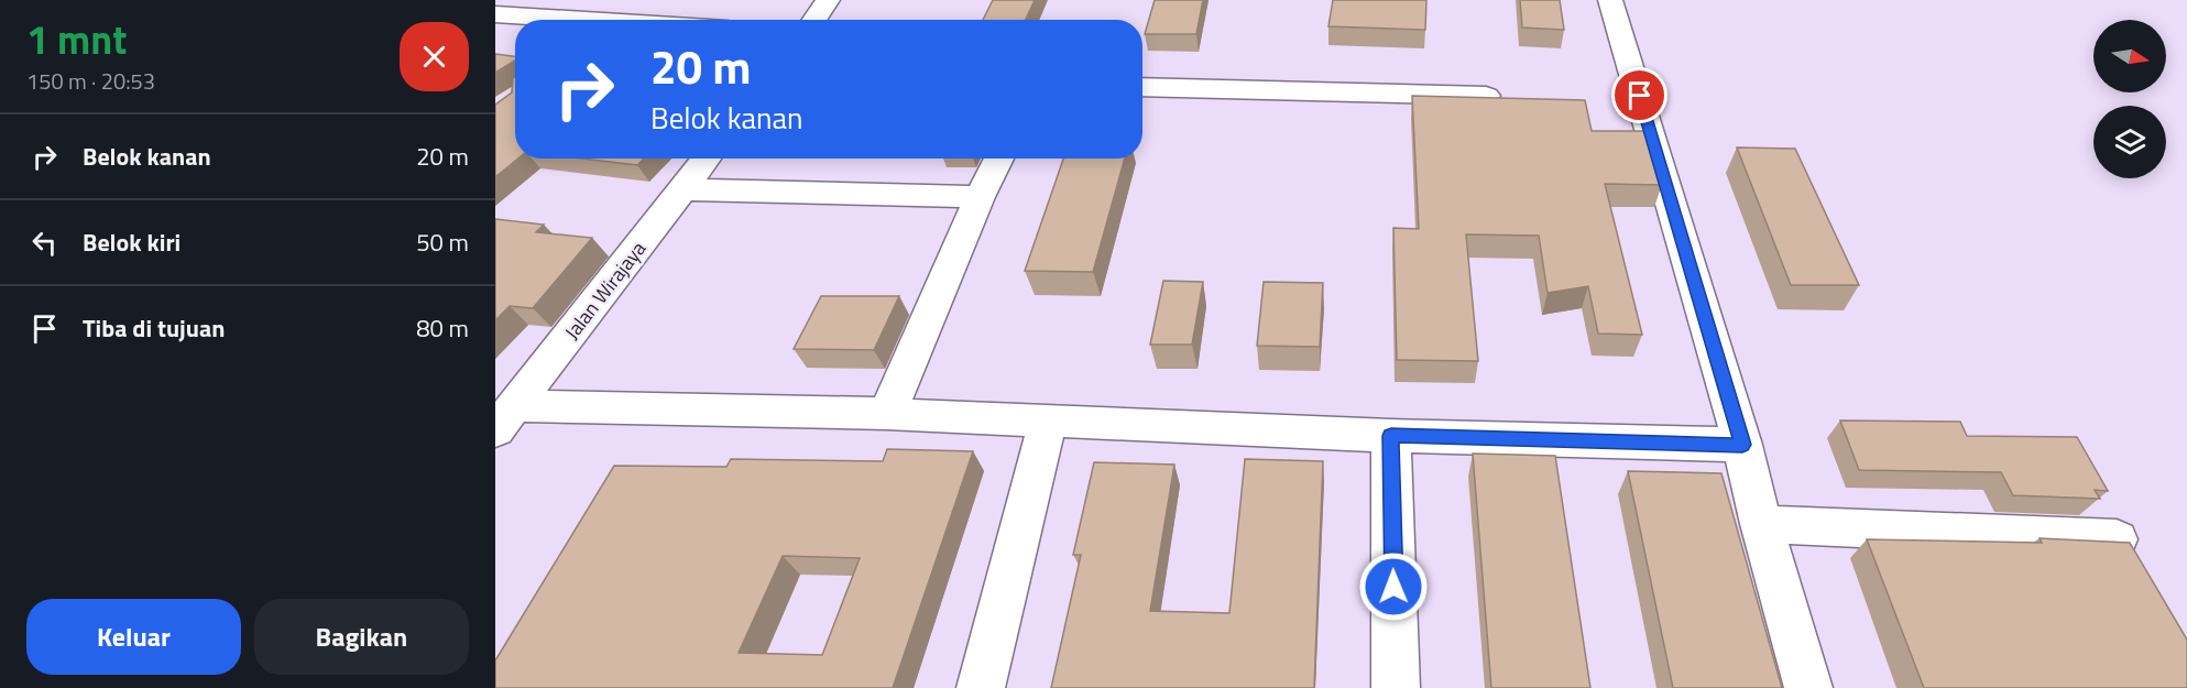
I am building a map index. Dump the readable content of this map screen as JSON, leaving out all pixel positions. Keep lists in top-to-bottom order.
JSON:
{
  "streets": {
    "street": ["Jalan Wirajaya"]
  },
  "north": "right",
  "page": {
    "heading": ["1 mnt", "150 m · 20:53"],
    "turn": ["20 m", "Belok kanan"],
    "list": [
      {
        "name": "Belok kanan",
        "value": "20 m"
      },
      {
        "name": "Belok kiri",
        "value": "50 m"
      },
      {
        "name": "Tiba di tujuan",
        "value": "80 m"
      }
    ],
    "buttons": ["Keluar", "Bagikan"]
  }
}
